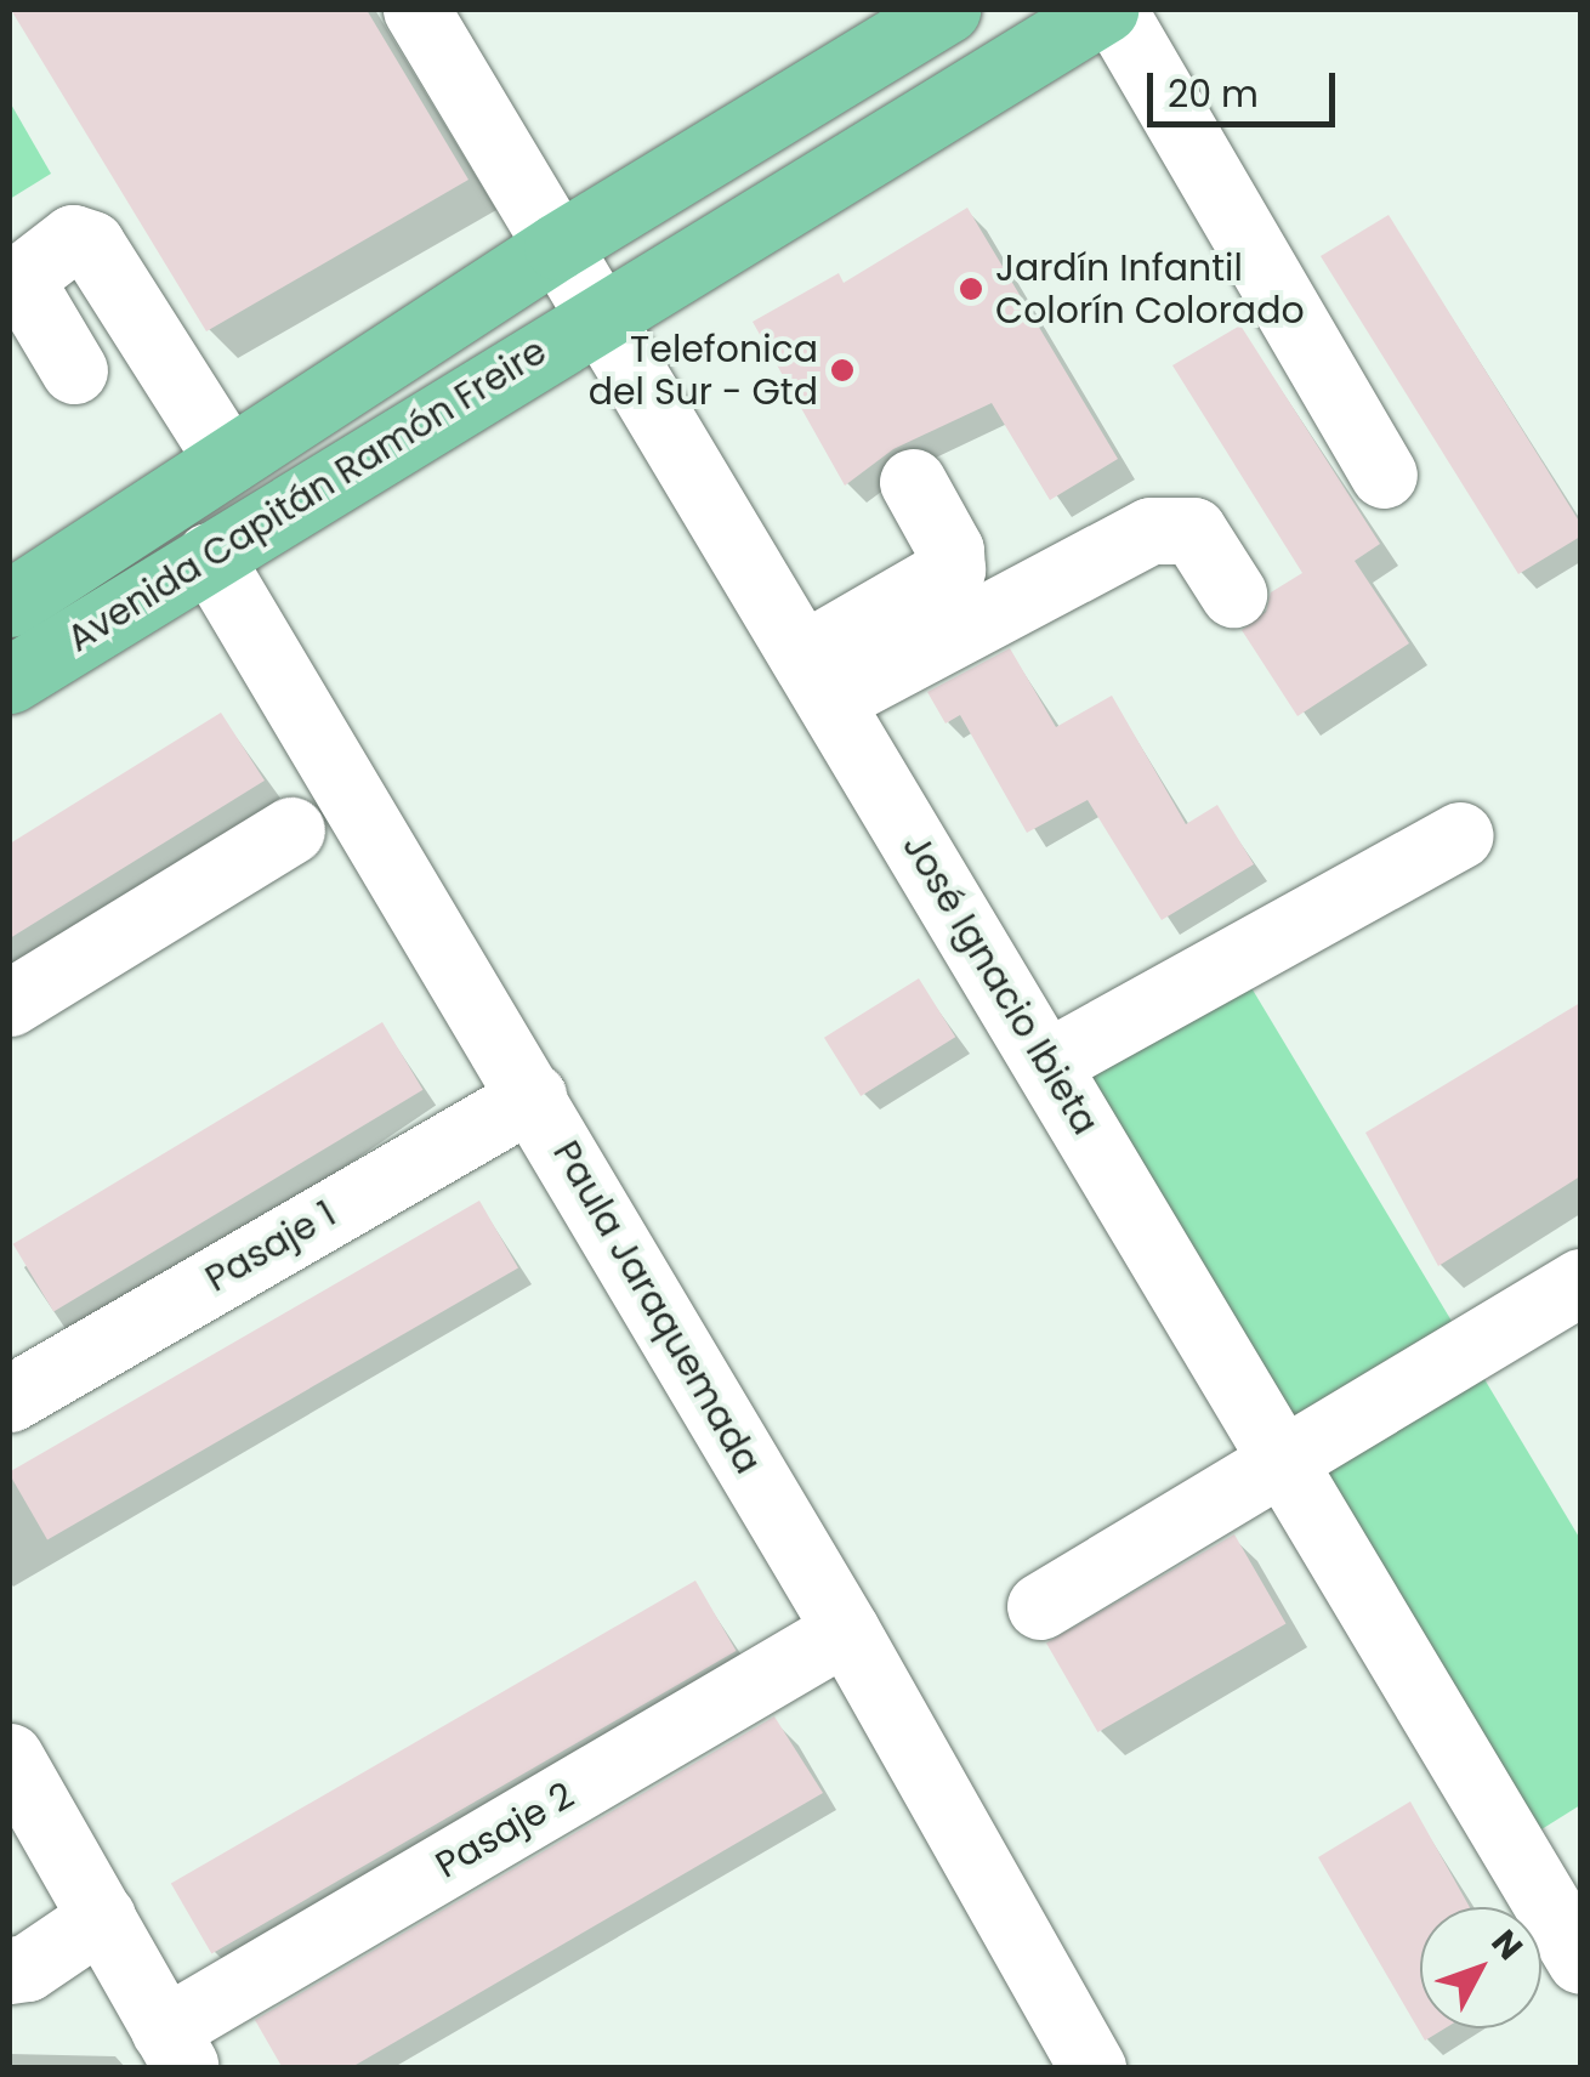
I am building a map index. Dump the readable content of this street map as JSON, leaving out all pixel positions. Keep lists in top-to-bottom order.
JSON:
{
  "streets": {
    "main road": ["Avenida Capitán Ramón Freire"],
    "street": [
      "José Ignacio Ibieta",
      "Pasaje 1",
      "Paula Jaraquemada",
      "Pasaje 2"
    ]
  },
  "crossings": [
    ["Avenida Capitán Ramón Freire", "José Ignacio Ibieta"],
    ["Avenida Capitán Ramón Freire", "Paula Jaraquemada"],
    ["Pasaje 1", "Paula Jaraquemada"],
    ["Paula Jaraquemada", "Pasaje 2"]
  ],
  "places": ["Jardín Infantil Colorín Colorado", "Telefonica del Sur - Gtd"],
  "scale_bar": "20 m",
  "north": "top right"
}
